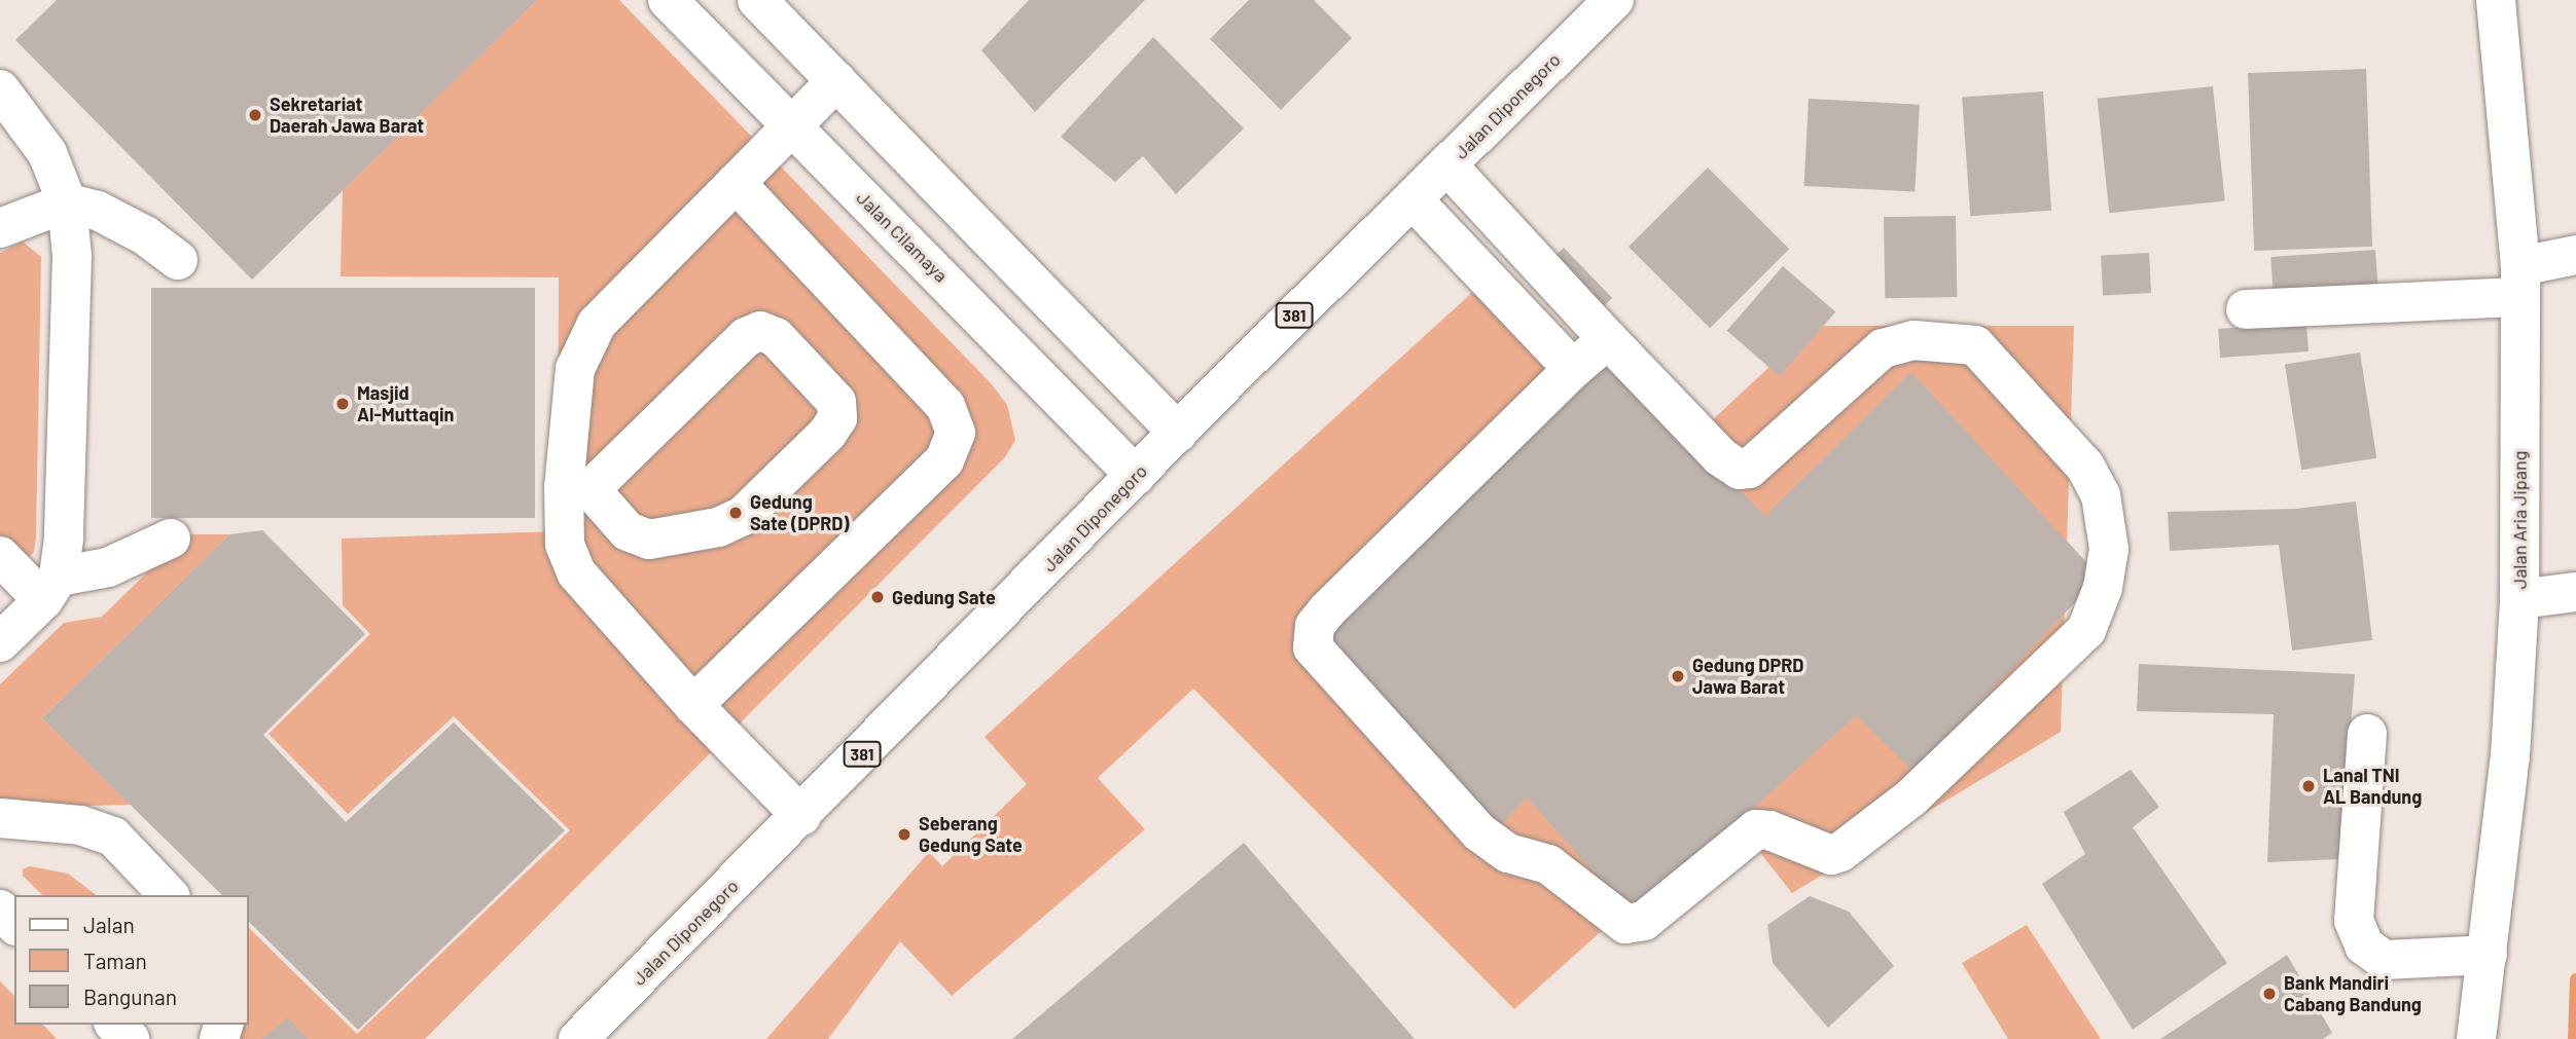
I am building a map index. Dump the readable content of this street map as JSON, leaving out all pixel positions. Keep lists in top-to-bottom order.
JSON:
{
  "streets": {
    "street": [
      "Jalan Diponegoro",
      "Jalan Cilamaya",
      "381",
      "Jalan Aria Jipang"
    ]
  },
  "crossings": [
    ["Jalan Diponegoro", "Jalan Cilamaya"]
  ],
  "places": [
    "Sekretariat Daerah Jawa Barat",
    "Masjid Al-Muttaqin",
    "Gedung Sate (DPRD)",
    "Gedung Sate",
    "Gedung DPRD Jawa Barat",
    "Lanal TNI AL Bandung",
    "Seberang Gedung Sate",
    "Bank Mandiri Cabang Bandung"
  ],
  "legend": ["Jalan", "Taman", "Bangunan"]
}
